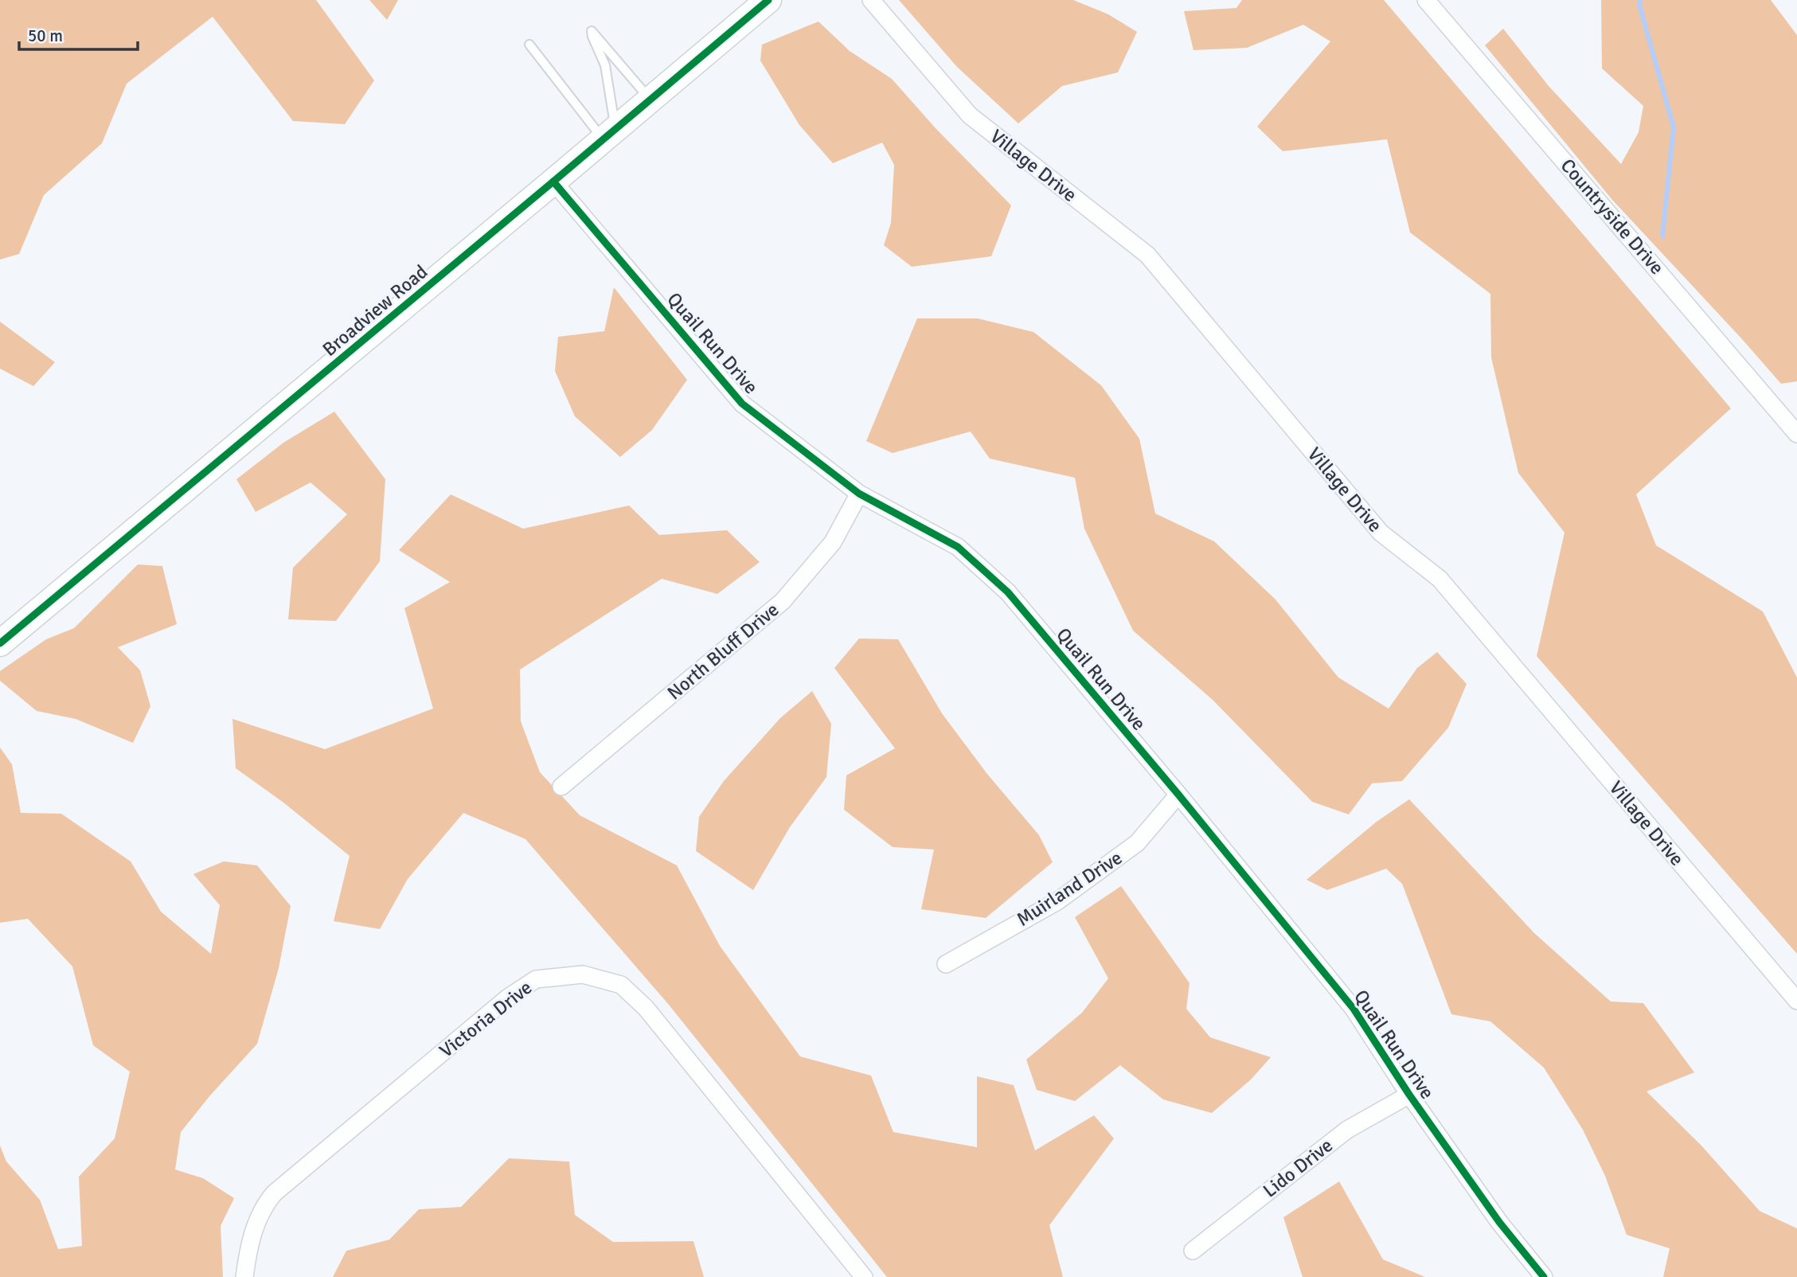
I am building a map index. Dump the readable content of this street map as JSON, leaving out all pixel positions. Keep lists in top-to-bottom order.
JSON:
{
  "streets": {
    "main road": ["Broadview Road"],
    "street": [
      "Village Drive",
      "Countryside Drive",
      "Quail Run Drive",
      "North Bluff Drive",
      "Muirland Drive",
      "Victoria Drive",
      "Lido Drive"
    ]
  },
  "crossings": [
    ["Broadview Road", "Quail Run Drive"],
    ["Quail Run Drive", "North Bluff Drive"],
    ["Quail Run Drive", "Muirland Drive"],
    ["Quail Run Drive", "Lido Drive"]
  ],
  "scale_bar": "50 m"
}
